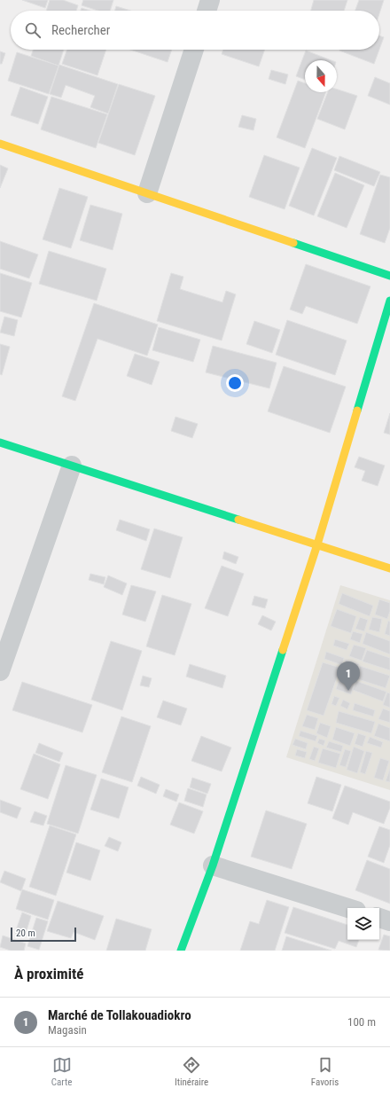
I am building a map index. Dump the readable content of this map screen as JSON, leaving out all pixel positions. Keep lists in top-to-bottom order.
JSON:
{
  "scale_bar": "20 m",
  "north": "bottom",
  "page": {
    "search": "Rechercher",
    "pins": "1",
    "scale": "20 m",
    "heading": "À proximité",
    "list": [
      {
        "mark": "1",
        "name": "Marché de Tollakouadiokro",
        "note": "Magasin",
        "value": "100 m"
      }
    ],
    "nav": ["Carte", "Itinéraire", "Favoris"]
  }
}
